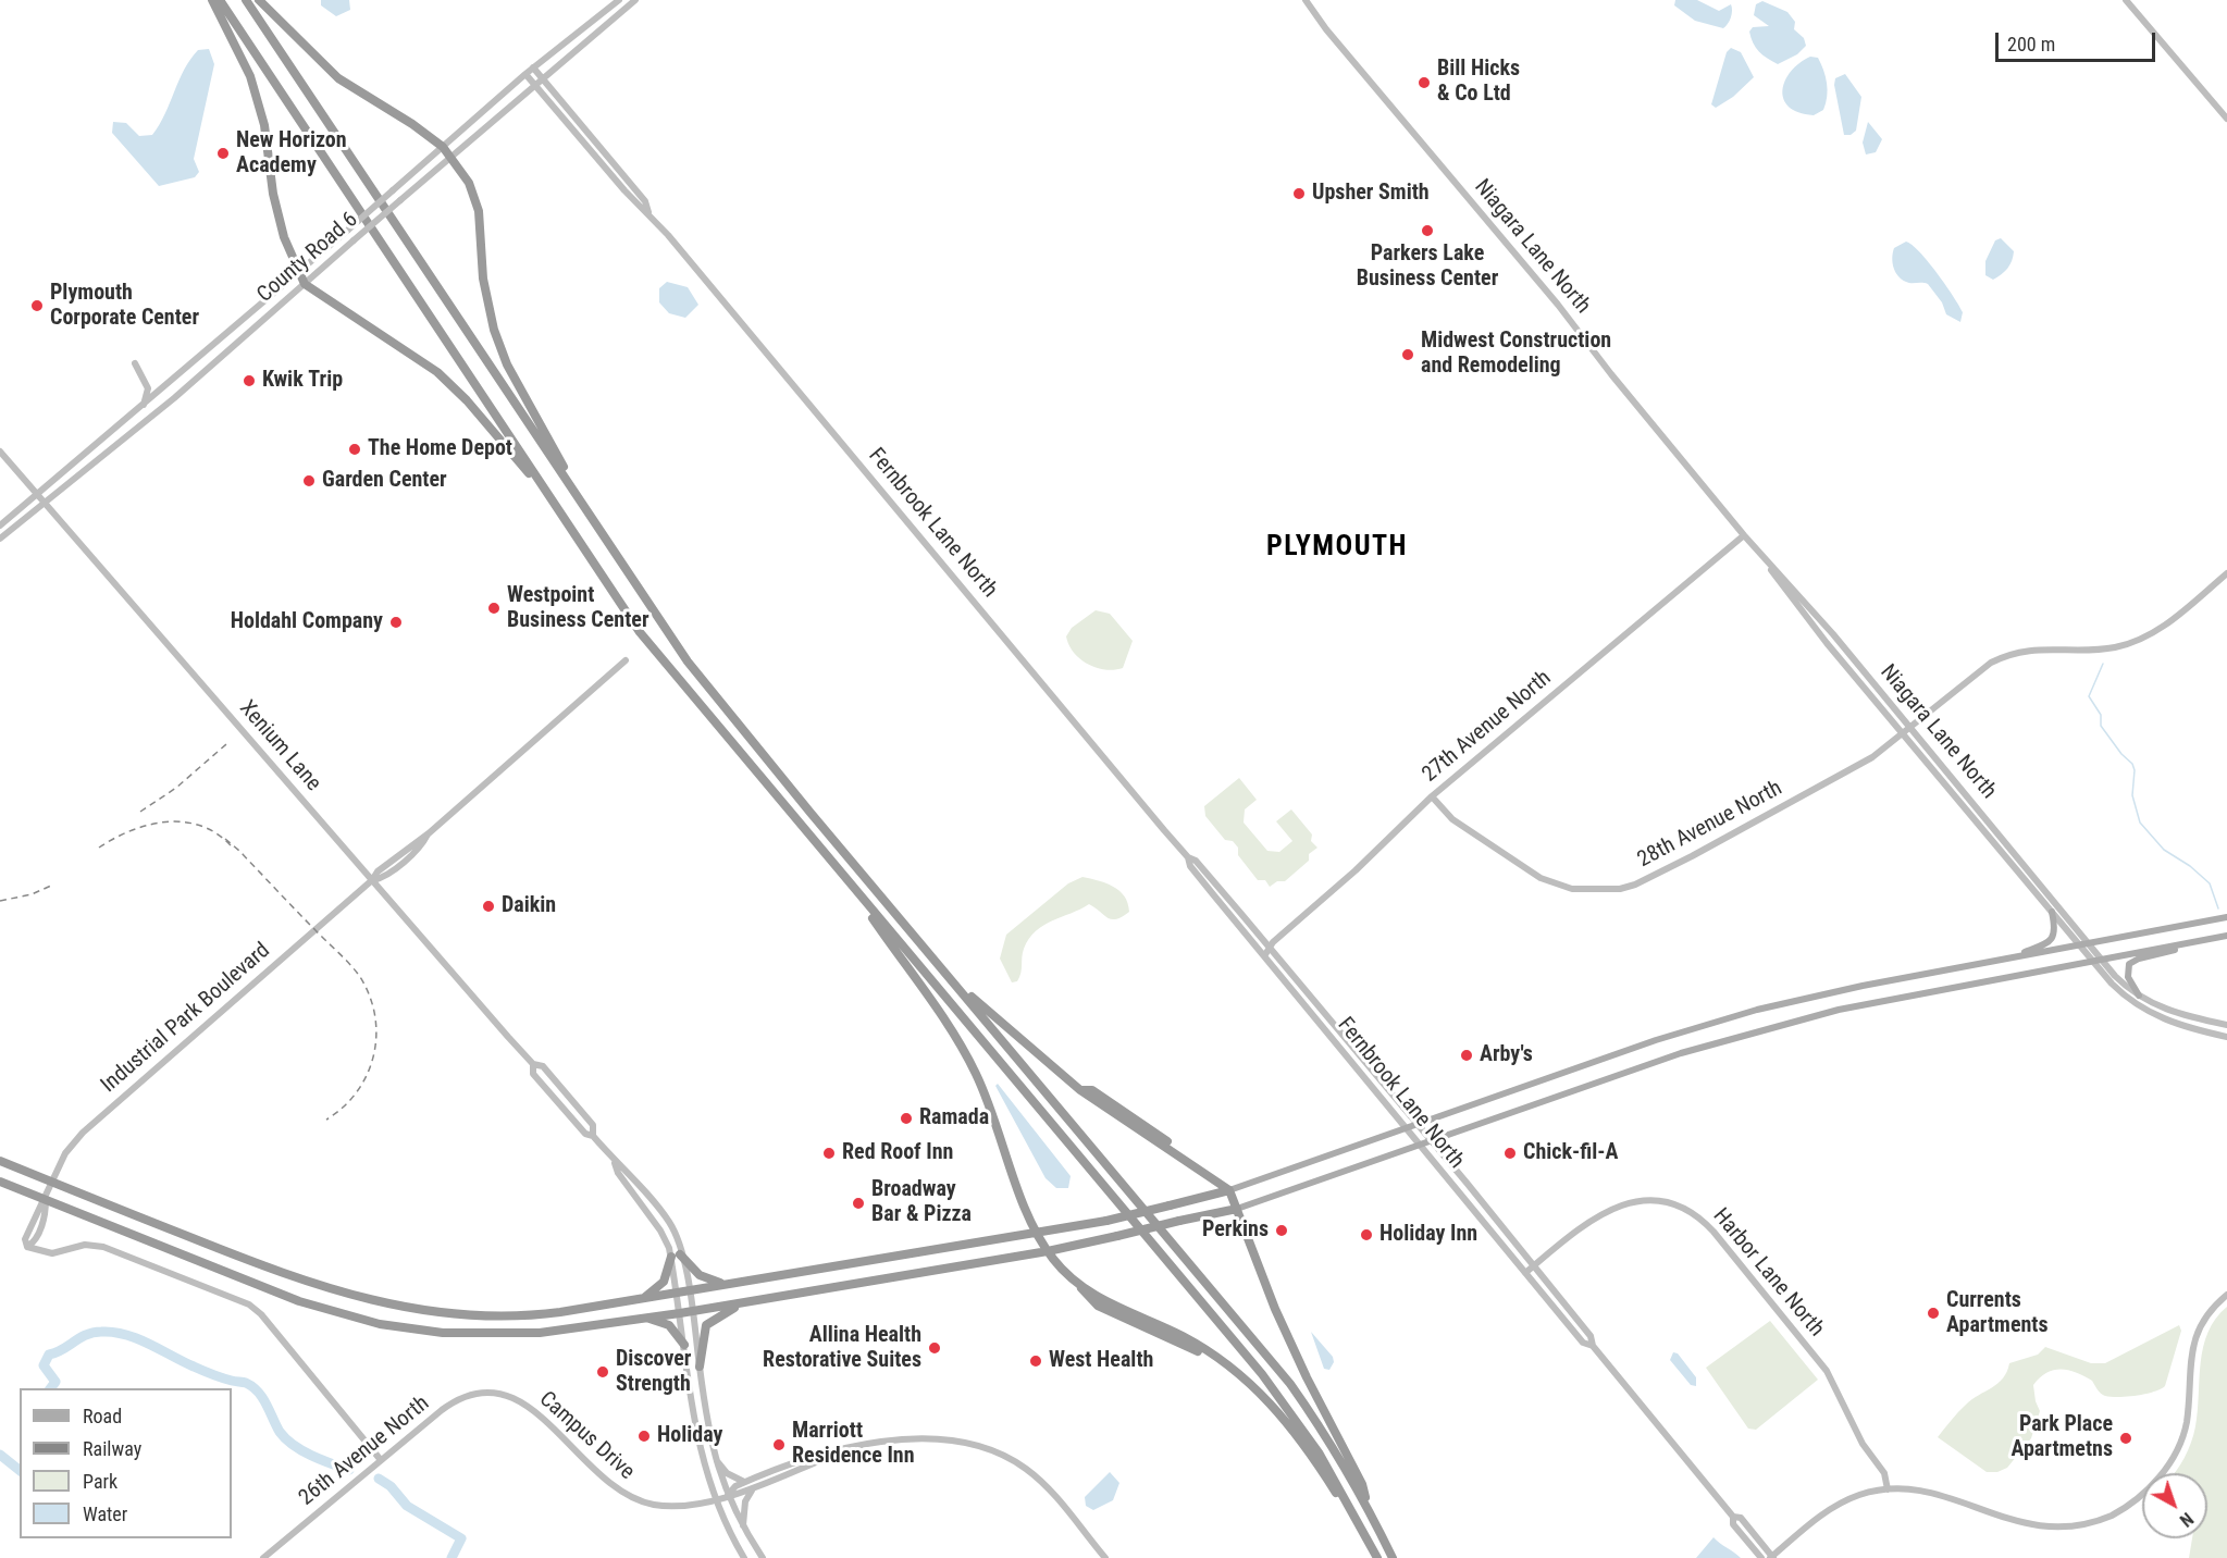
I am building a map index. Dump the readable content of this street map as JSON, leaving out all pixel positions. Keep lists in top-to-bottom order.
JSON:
{
  "streets": {
    "street": [
      "Niagara Lane North",
      "County Road 6",
      "Fernbrook Lane North",
      "27th Avenue North",
      "Xenium Lane",
      "28th Avenue North",
      "Industrial Park Boulevard",
      "Harbor Lane North",
      "Campus Drive",
      "26th Avenue North"
    ]
  },
  "crossings": [
    ["Niagara Lane North", "27th Avenue North"],
    ["Niagara Lane North", "28th Avenue North"],
    ["County Road 6", "Fernbrook Lane North"],
    ["County Road 6", "Xenium Lane"],
    ["Fernbrook Lane North", "27th Avenue North"],
    ["Fernbrook Lane North", "Harbor Lane North"],
    ["27th Avenue North", "28th Avenue North"],
    ["Xenium Lane", "Industrial Park Boulevard"],
    ["Xenium Lane", "Campus Drive"],
    ["Industrial Park Boulevard", "26th Avenue North"],
    ["Campus Drive", "26th Avenue North"]
  ],
  "districts": ["PLYMOUTH"],
  "places": [
    "Bill Hicks & Co Ltd",
    "New Horizon Academy",
    "Upsher Smith",
    "Parkers Lake Business Center",
    "Plymouth Corporate Center",
    "Midwest Construction and Remodeling",
    "Kwik Trip",
    "The Home Depot",
    "Garden Center",
    "Westpoint Business Center",
    "Holdahl Company",
    "Daikin",
    "Arby's",
    "Ramada",
    "Red Roof Inn",
    "Chick-fil-A",
    "Broadway Bar & Pizza",
    "Perkins",
    "Holiday Inn",
    "Currents Apartments",
    "Allina Health Restorative Suites",
    "West Health",
    "Discover Strength",
    "Holiday",
    "Park Place Apartmetns",
    "Marriott Residence Inn"
  ],
  "legend": [
    "Road",
    "Railway",
    "Park",
    "Water"
  ],
  "scale_bar": "200 m",
  "north": "bottom right"
}
